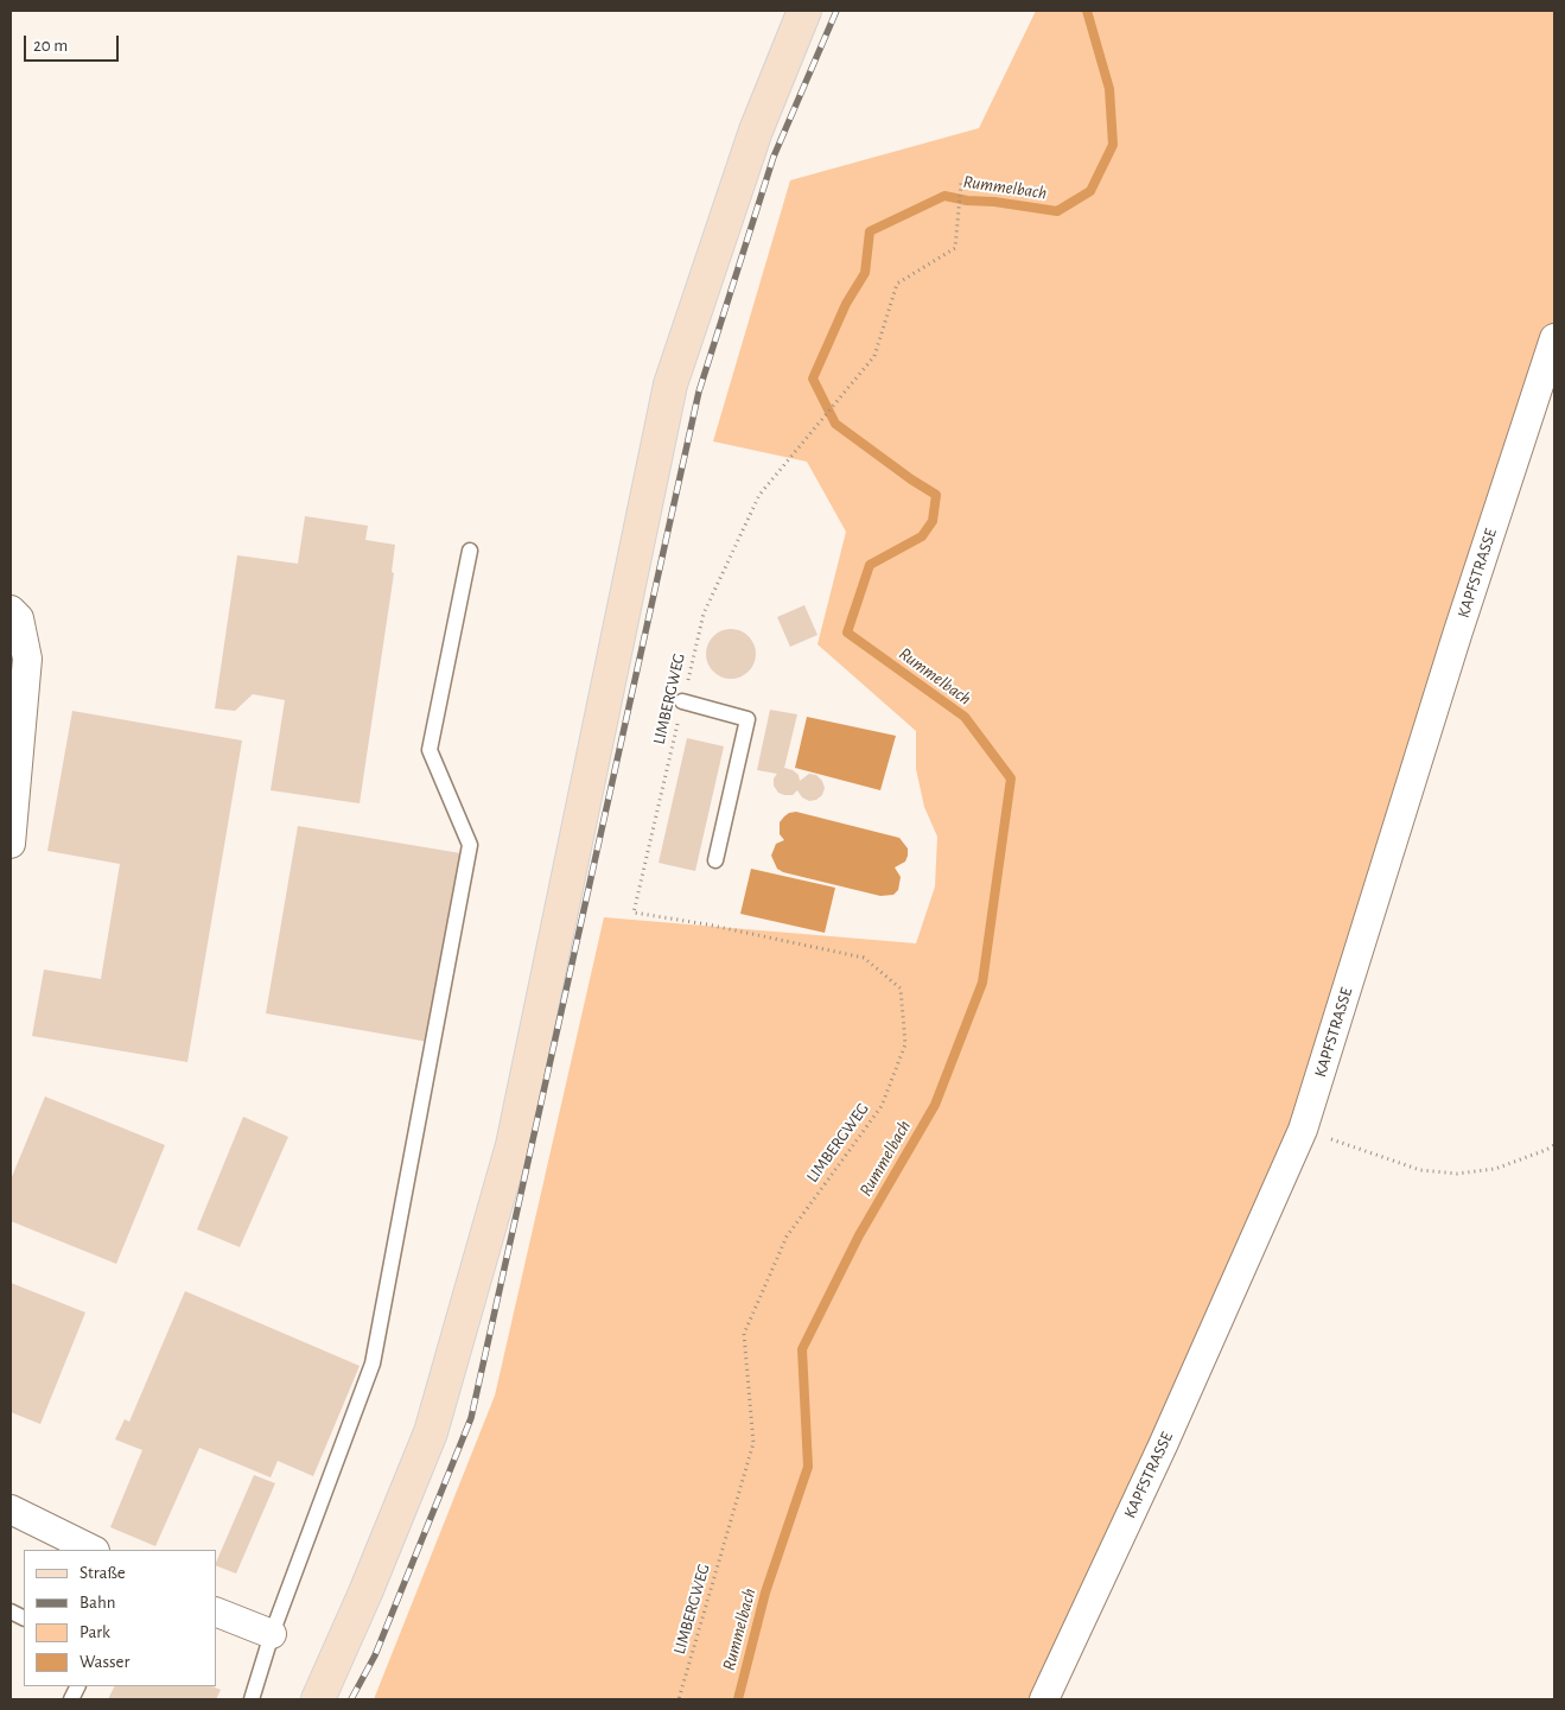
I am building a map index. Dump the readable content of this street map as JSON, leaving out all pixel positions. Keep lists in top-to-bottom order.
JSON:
{
  "streets": {
    "street": ["KAPFSTRASSE"],
    "path": ["LIMBERGWEG"]
  },
  "water": ["Rummelbach"],
  "legend": [
    "Straße",
    "Bahn",
    "Park",
    "Wasser"
  ],
  "scale_bar": "20 m"
}
